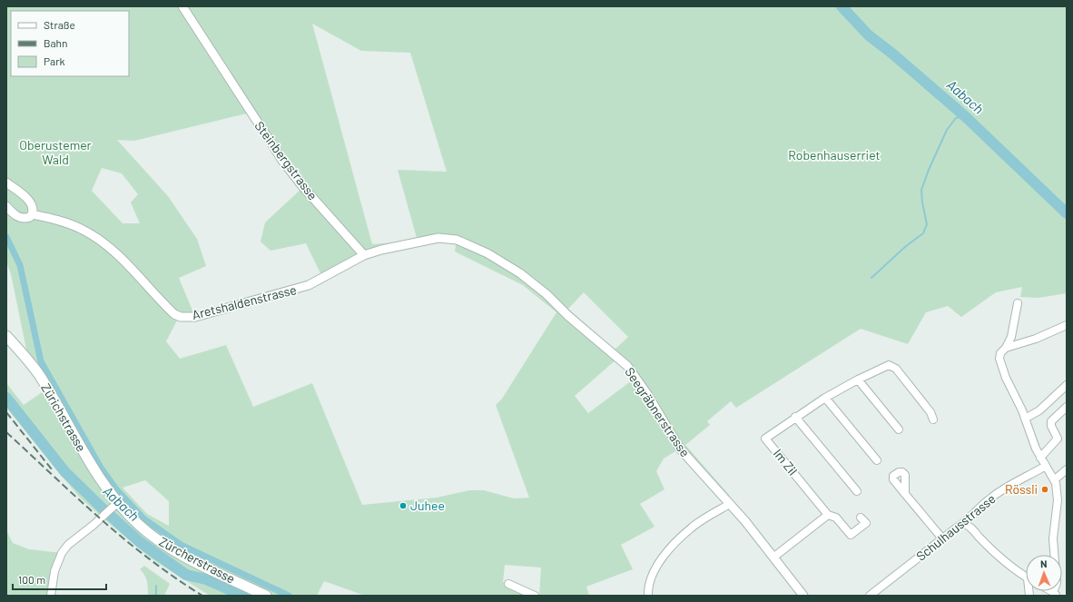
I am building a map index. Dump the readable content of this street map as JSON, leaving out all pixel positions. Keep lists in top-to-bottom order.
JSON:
{
  "streets": {
    "main road": ["Zürichstrasse", "Zürcherstrasse"],
    "street": [
      "Steinbergstrasse",
      "Aretshaldenstrasse",
      "Seegräbnerstrasse",
      "Im Zil",
      "Schulhausstrasse"
    ]
  },
  "crossings": [
    ["Steinbergstrasse", "Aretshaldenstrasse"],
    ["Steinbergstrasse", "Seegräbnerstrasse"],
    ["Aretshaldenstrasse", "Seegräbnerstrasse"],
    ["Zürichstrasse", "Zürcherstrasse"]
  ],
  "water": ["Aabach"],
  "parks": ["Oberustemer Wald", "Robenhauserriet"],
  "places": ["Rössli", "Juhee"],
  "legend": ["Straße", "Bahn", "Park"],
  "scale_bar": "100 m",
  "north": "top"
}
